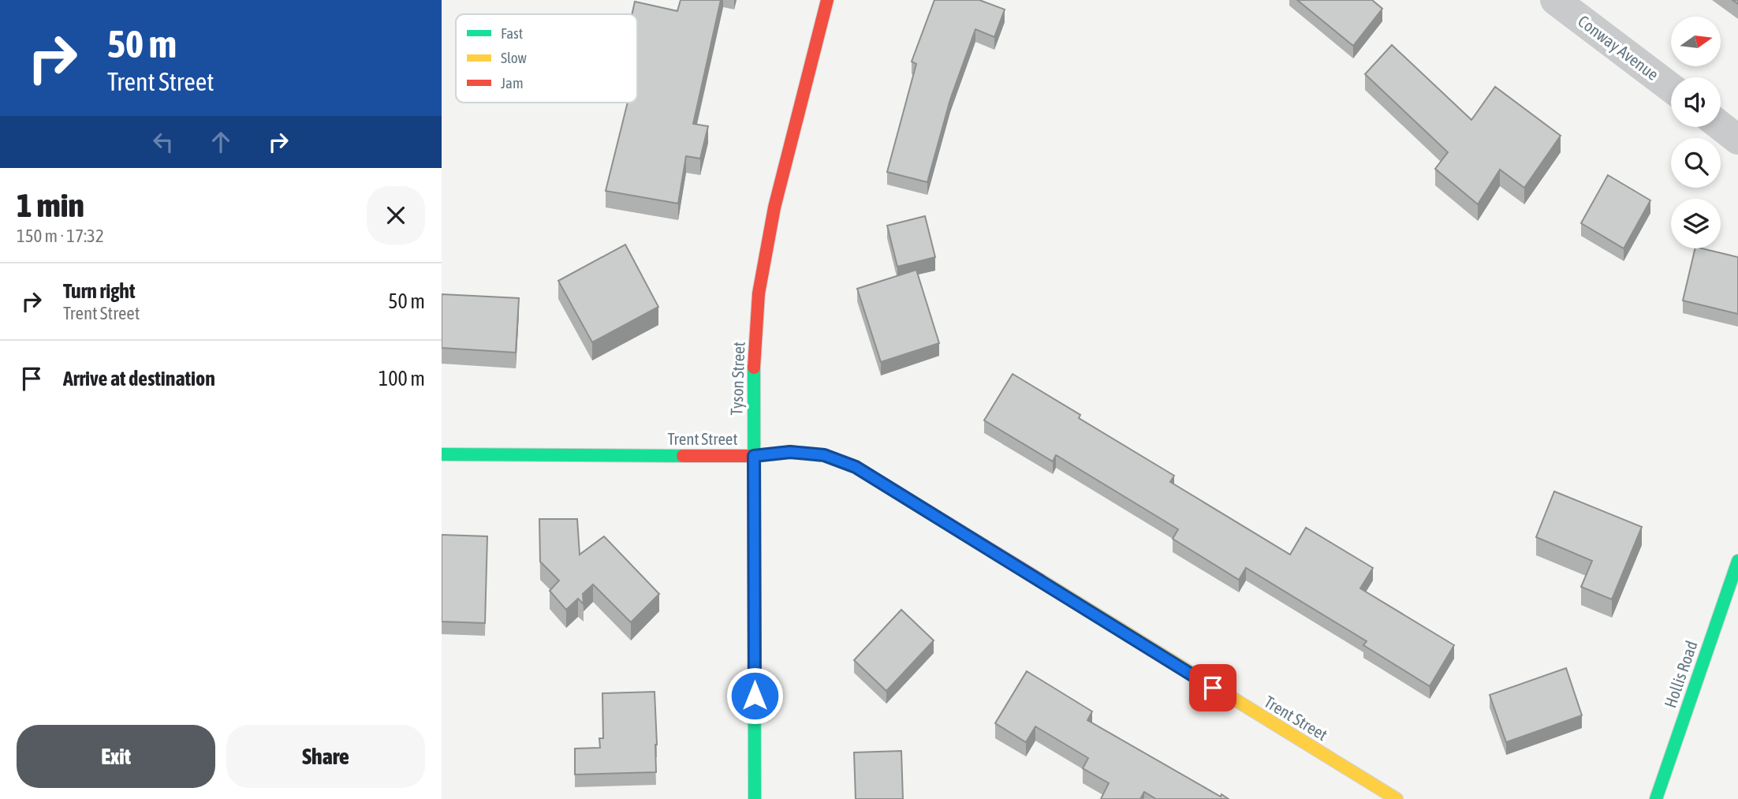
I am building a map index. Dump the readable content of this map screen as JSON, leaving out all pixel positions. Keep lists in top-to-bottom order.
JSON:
{
  "streets": {
    "street": [
      "Conway Avenue",
      "Tyson Street",
      "Trent Street",
      "Hollis Road"
    ]
  },
  "crossings": [
    ["Tyson Street", "Trent Street"]
  ],
  "legend": ["Fast", "Slow", "Jam"],
  "north": "right",
  "page": {
    "turn": ["50 m", "Trent Street"],
    "heading": ["1 min", "150 m · 17:32"],
    "list": [
      {
        "name": "Turn right",
        "note": "Trent Street",
        "value": "50 m"
      },
      {
        "name": "Arrive at destination",
        "value": "100 m"
      }
    ],
    "buttons": ["Exit", "Share"]
  }
}
